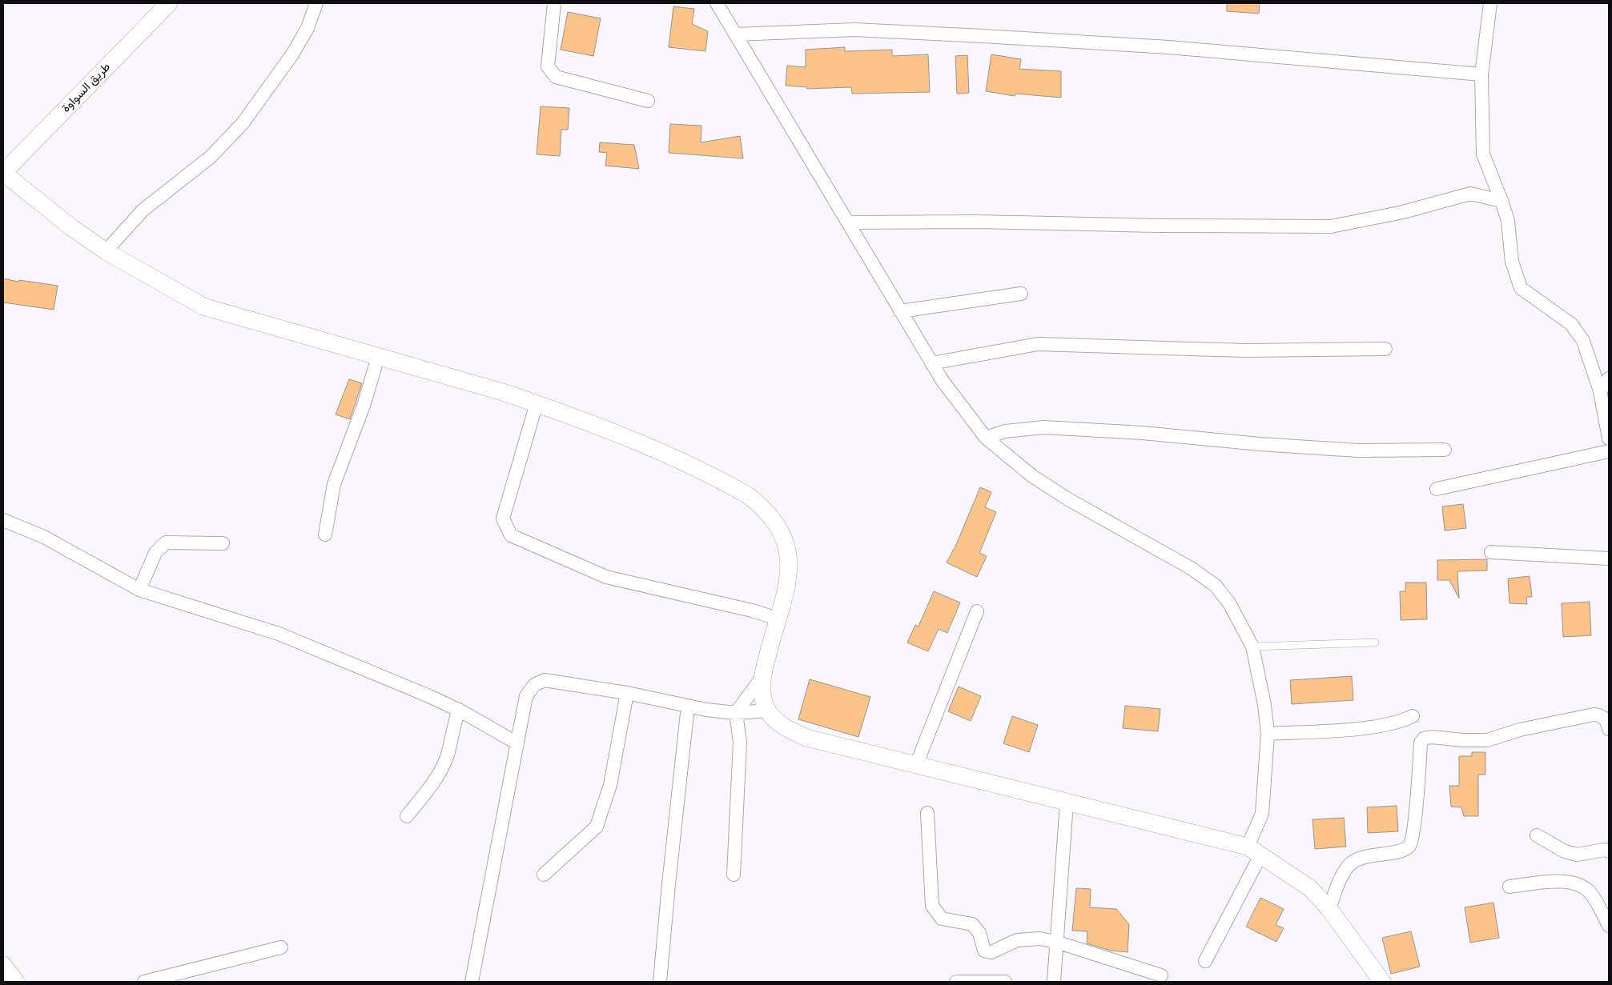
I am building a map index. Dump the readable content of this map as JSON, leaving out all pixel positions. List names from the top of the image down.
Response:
{
  "streets": {
    "street": ["طريق السواوة"]
  }
}
